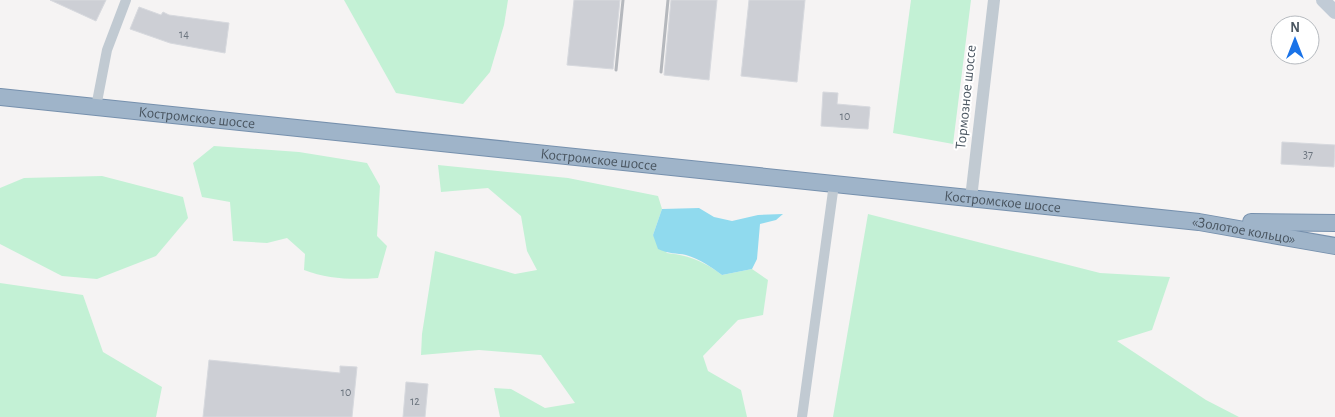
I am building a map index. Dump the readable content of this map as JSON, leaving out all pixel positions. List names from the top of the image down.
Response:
{
  "streets": {
    "highway": ["Костромское шоссе", "«Золотое кольцо»"],
    "street": ["Тормозное шоссе"]
  },
  "crossings": [
    ["Тормозное шоссе", "Костромское шоссе"],
    ["Костромское шоссе", "«Золотое кольцо»"]
  ],
  "house_numbers": [
    "14",
    "10",
    "37",
    "10",
    "12"
  ],
  "north": "top"
}
